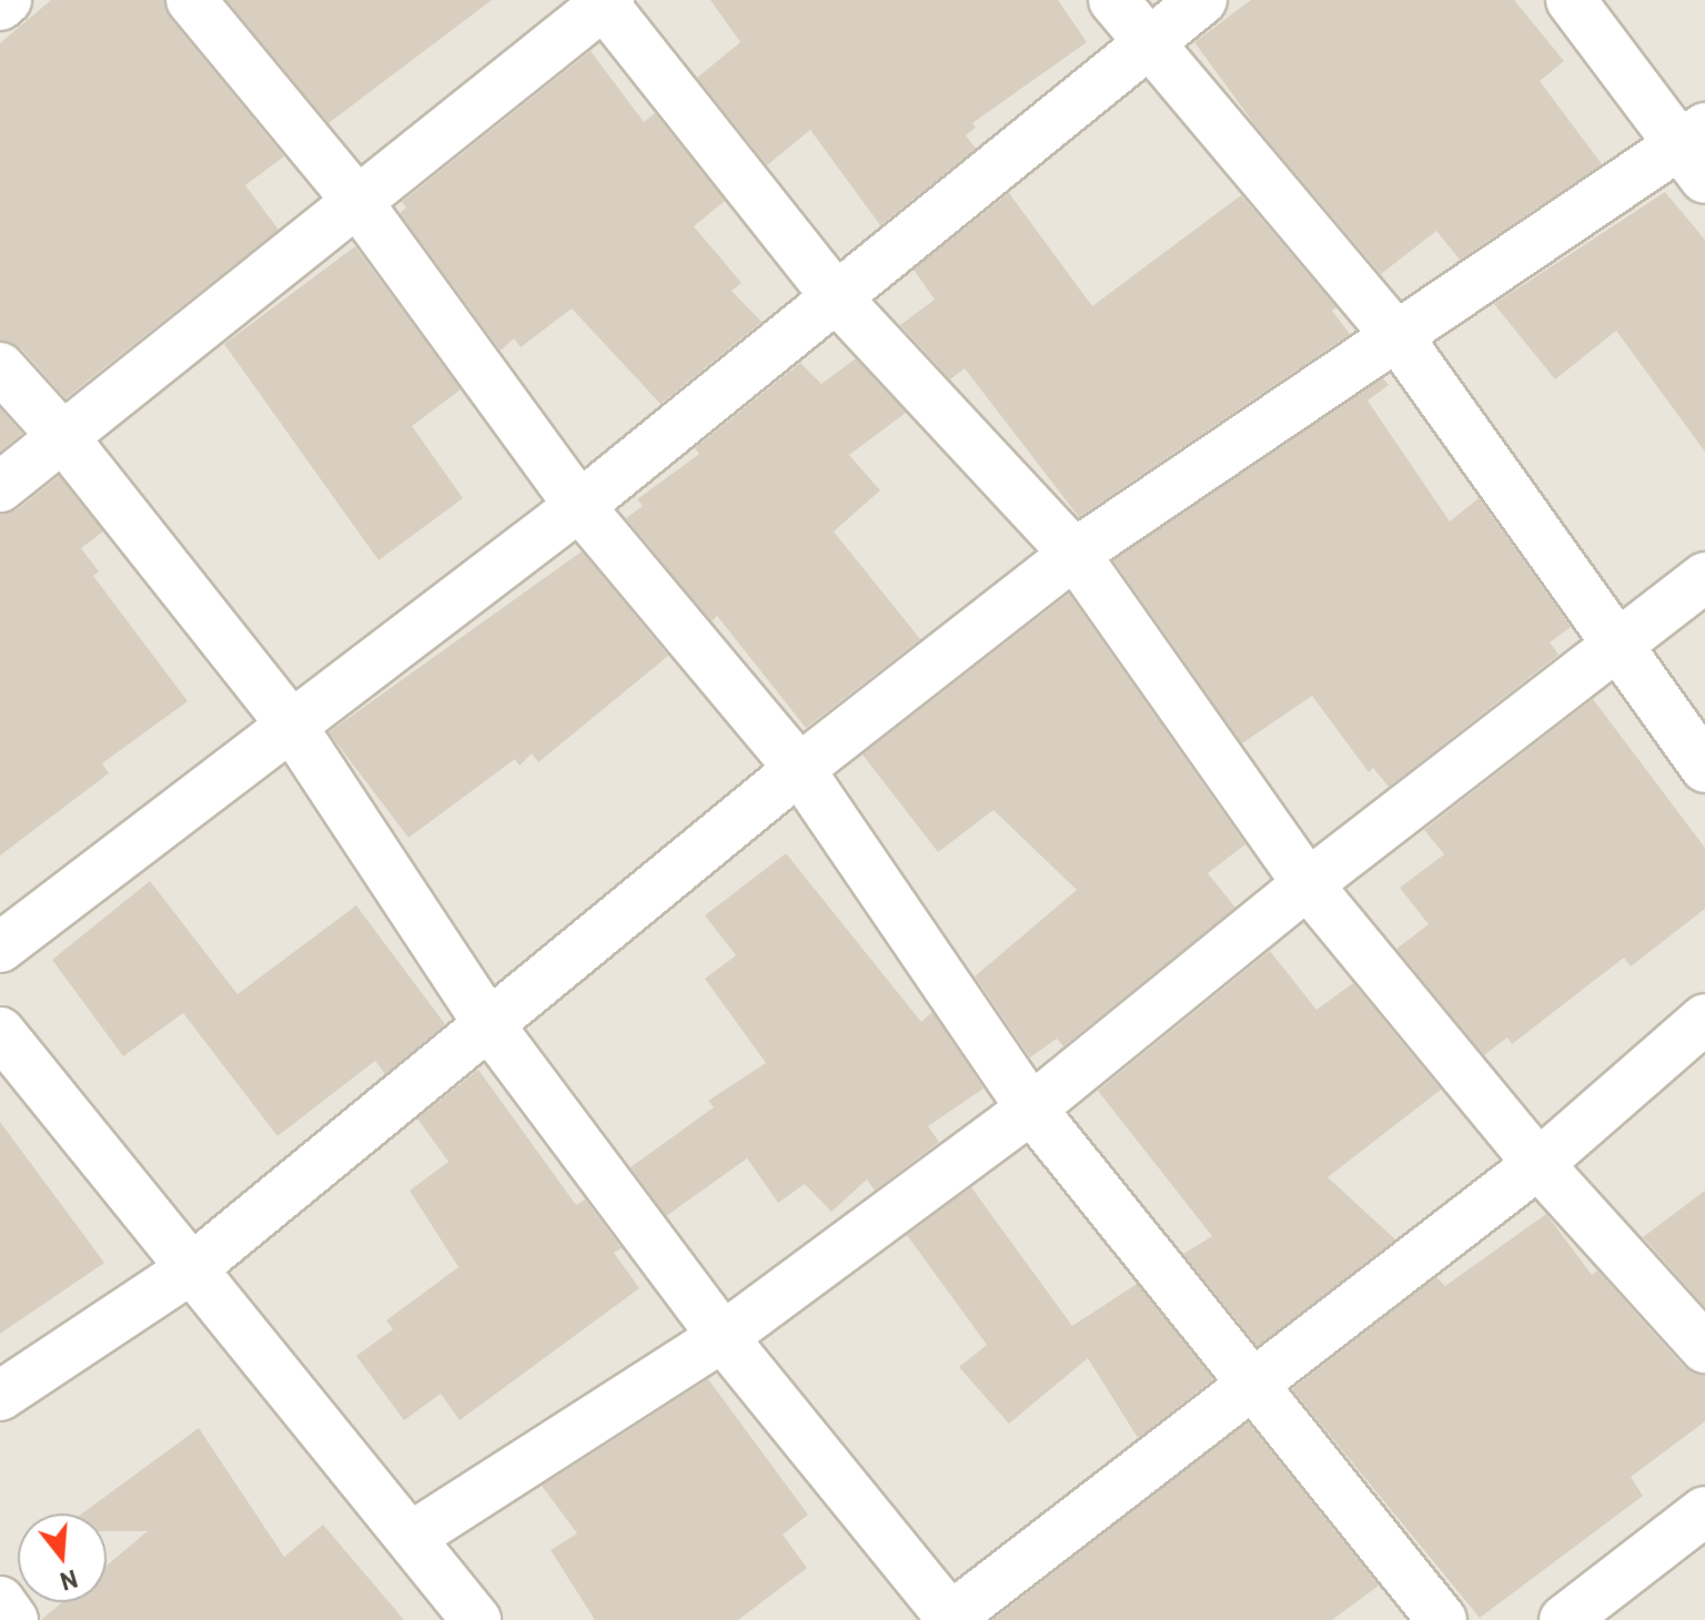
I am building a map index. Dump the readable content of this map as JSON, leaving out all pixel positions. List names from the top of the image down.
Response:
{
  "north": "bottom"
}
